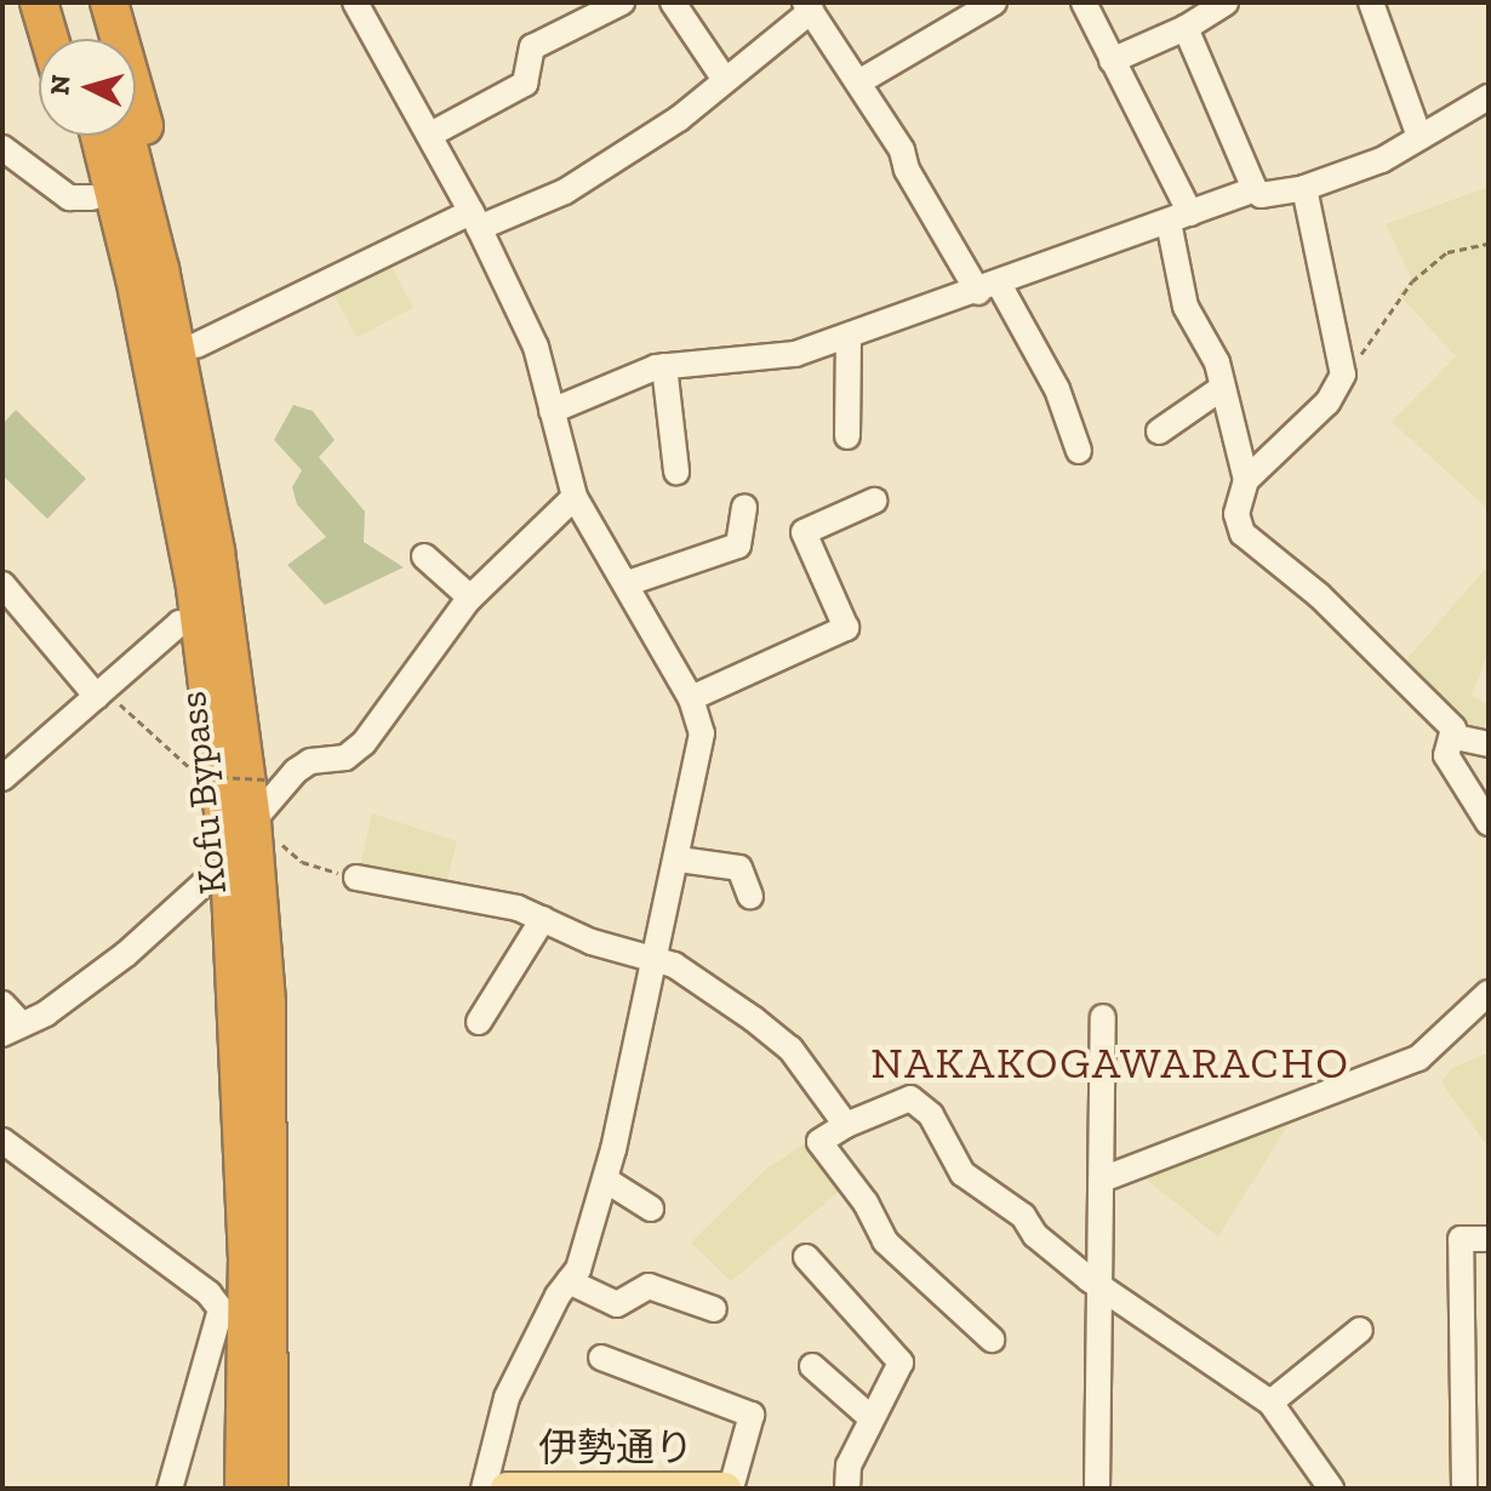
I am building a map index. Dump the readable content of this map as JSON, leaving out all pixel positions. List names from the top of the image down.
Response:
{
  "streets": {
    "highway": ["Kofu Bypass"],
    "main road": ["伊勢通り"]
  },
  "districts": ["NAKAKOGAWARACHO"],
  "north": "left"
}
